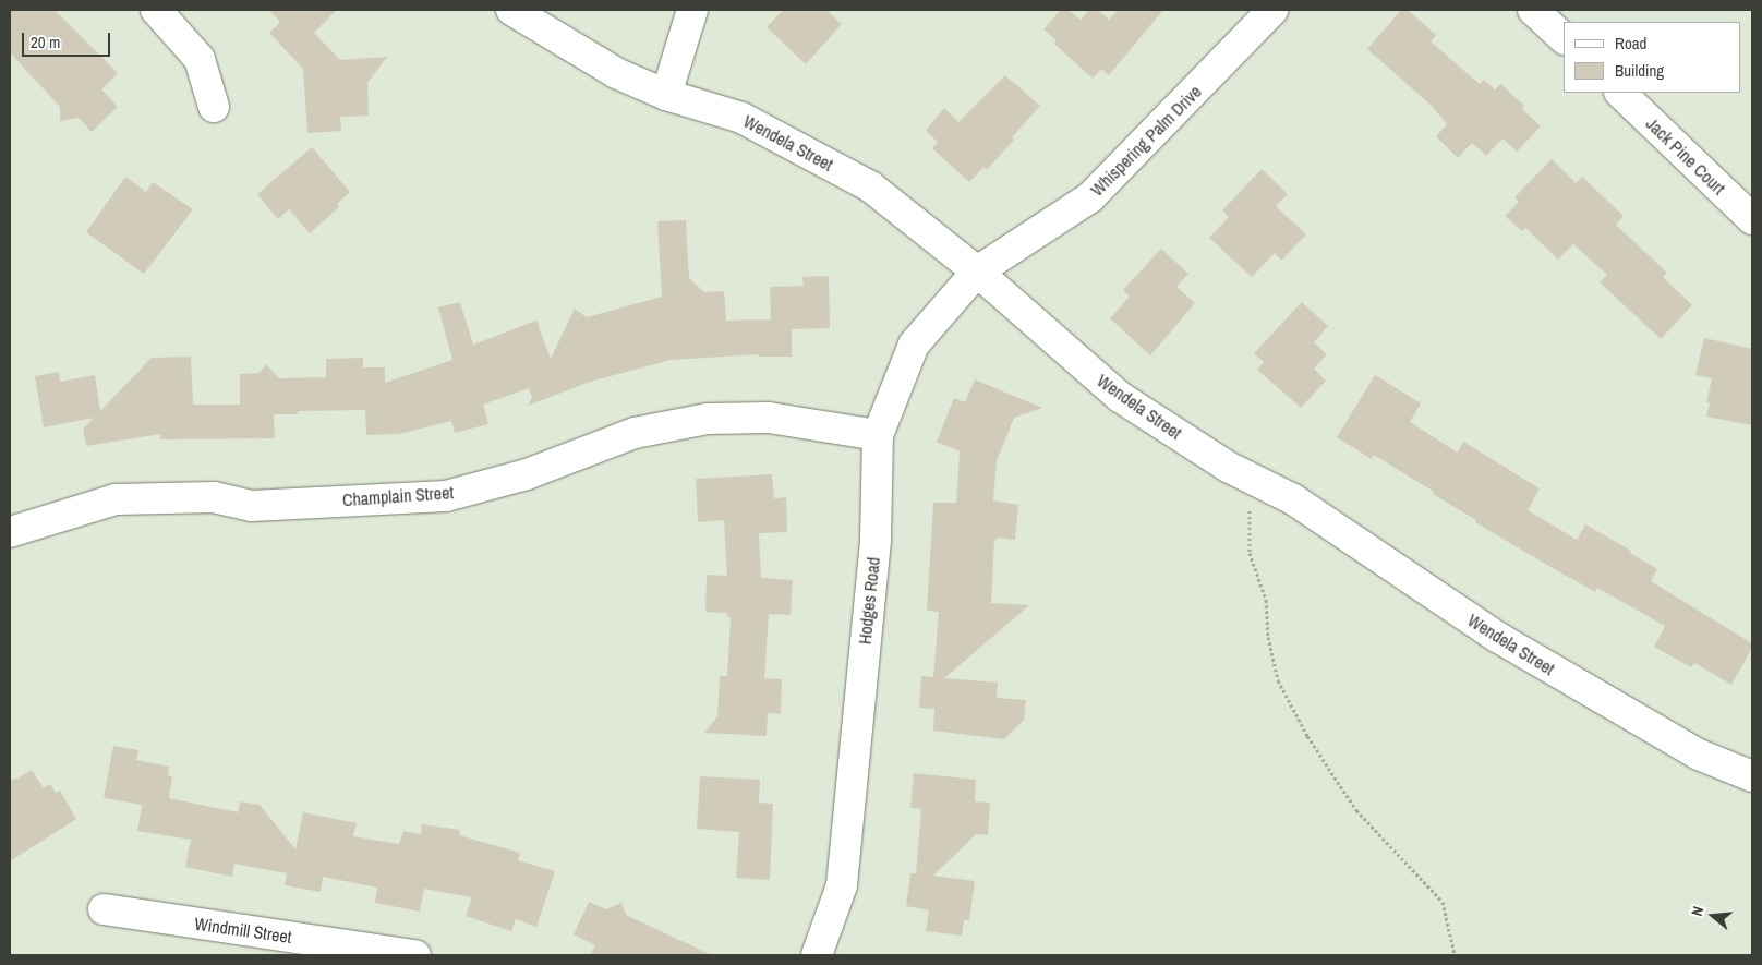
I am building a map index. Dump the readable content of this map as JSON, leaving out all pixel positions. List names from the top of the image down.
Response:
{
  "streets": {
    "street": [
      "Whispering Palm Drive",
      "Wendela Street",
      "Jack Pine Court",
      "Champlain Street",
      "Hodges Road",
      "Windmill Street"
    ]
  },
  "crossings": [
    ["Whispering Palm Drive", "Wendela Street"],
    ["Whispering Palm Drive", "Hodges Road"],
    ["Wendela Street", "Hodges Road"],
    ["Champlain Street", "Hodges Road"]
  ],
  "legend": ["Road", "Building"],
  "scale_bar": "20 m",
  "north": "left"
}
